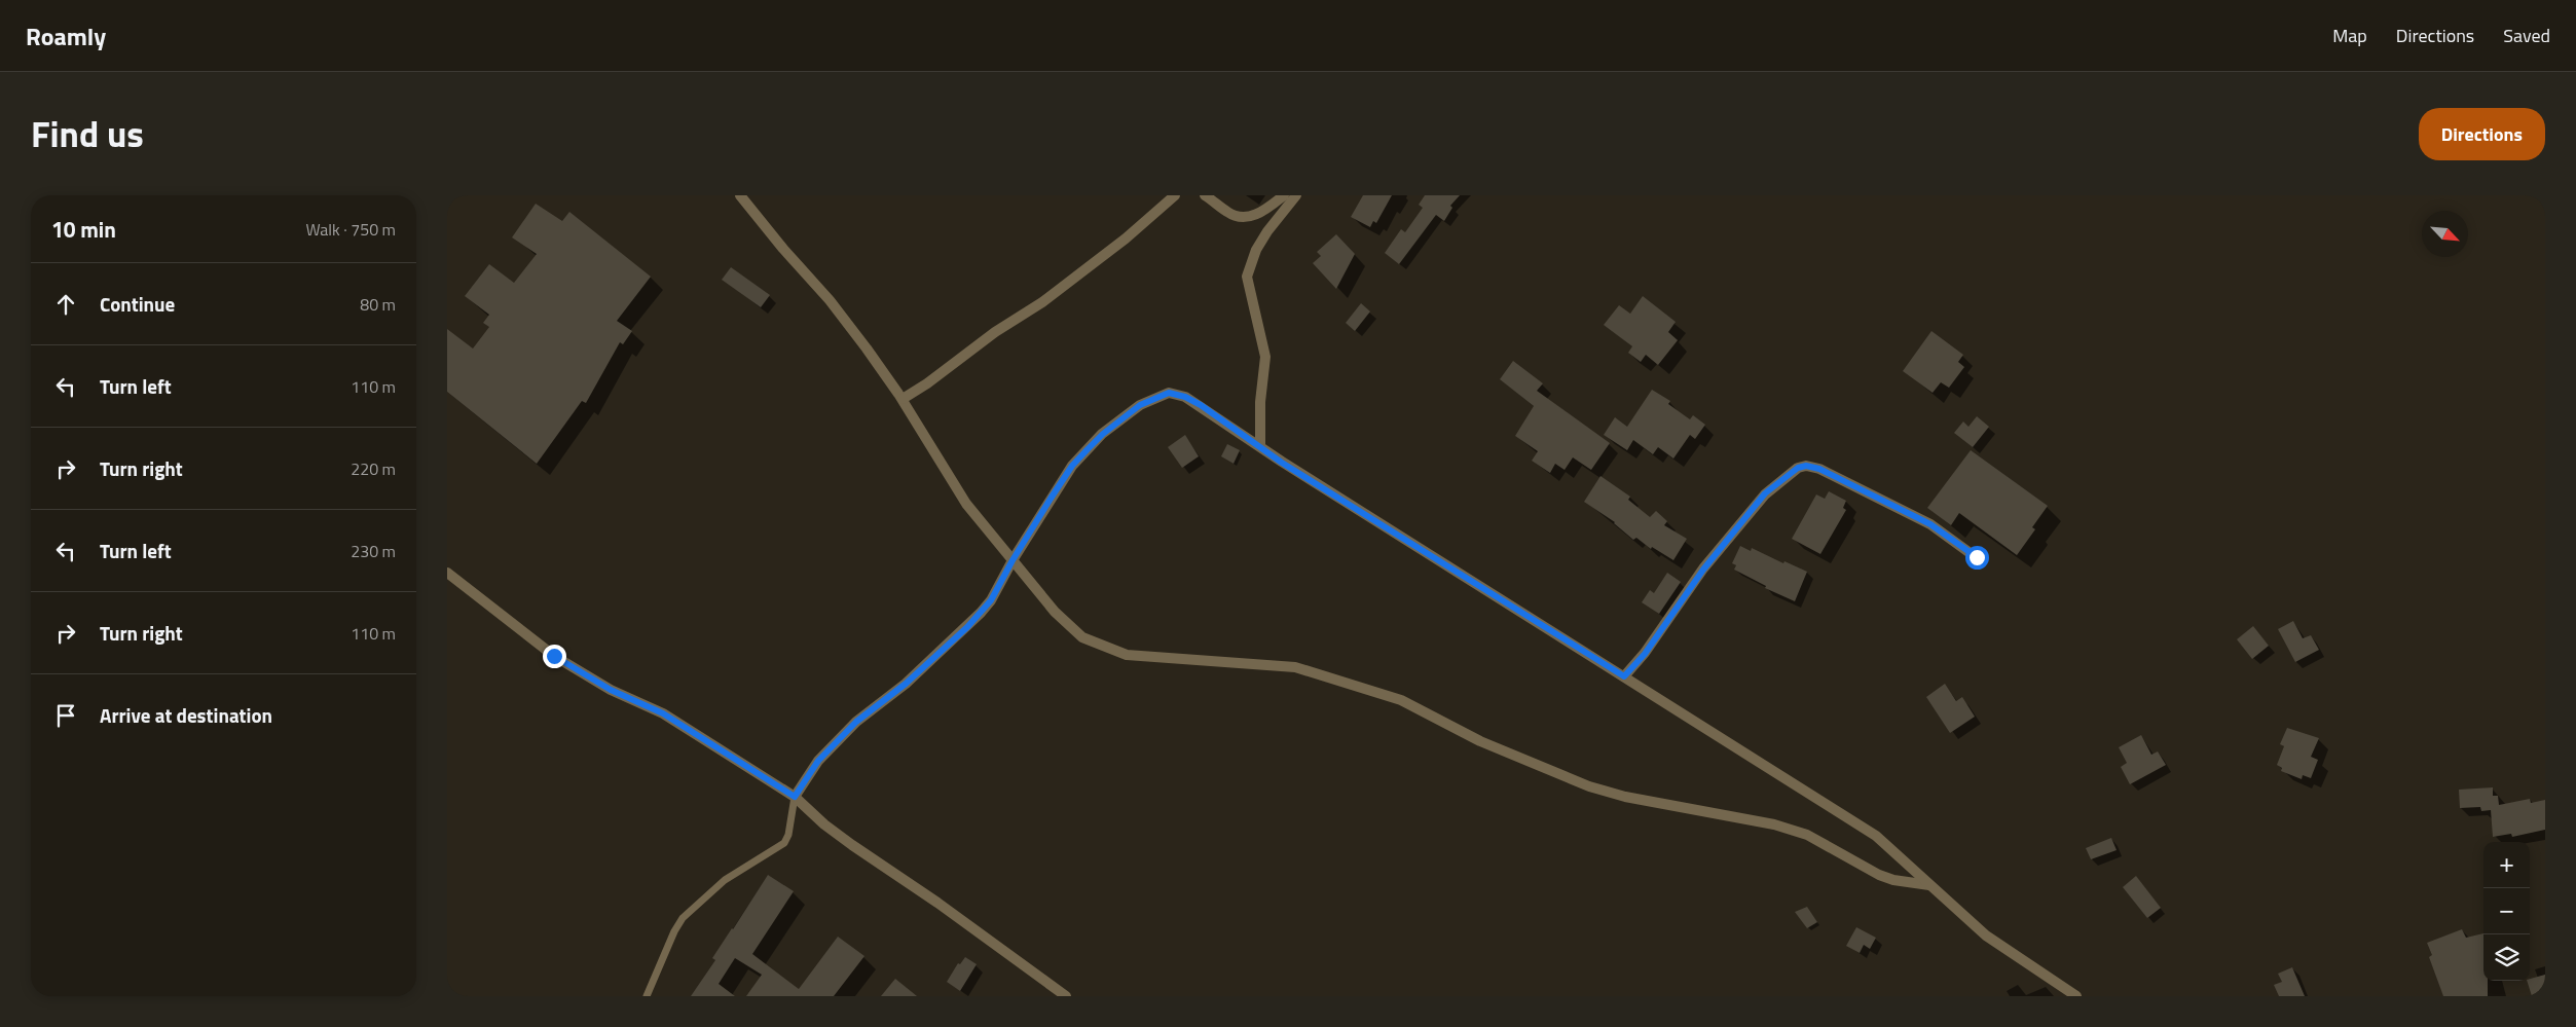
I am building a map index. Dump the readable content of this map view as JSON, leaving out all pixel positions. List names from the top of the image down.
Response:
{
  "north": "bottom right",
  "page": {
    "header": "Roamly",
    "nav": ["Map", "Directions", "Saved"],
    "title": "Find us",
    "buttons": "Directions",
    "heading": ["10 min", "Walk · 750 m"],
    "list": [
      ["Continue", "80 m"],
      ["Turn left", "110 m"],
      ["Turn right", "220 m"],
      ["Turn left", "230 m"],
      ["Turn right", "110 m"],
      "Arrive at destination"
    ],
    "map_buttons": ["+", "−"]
  }
}
